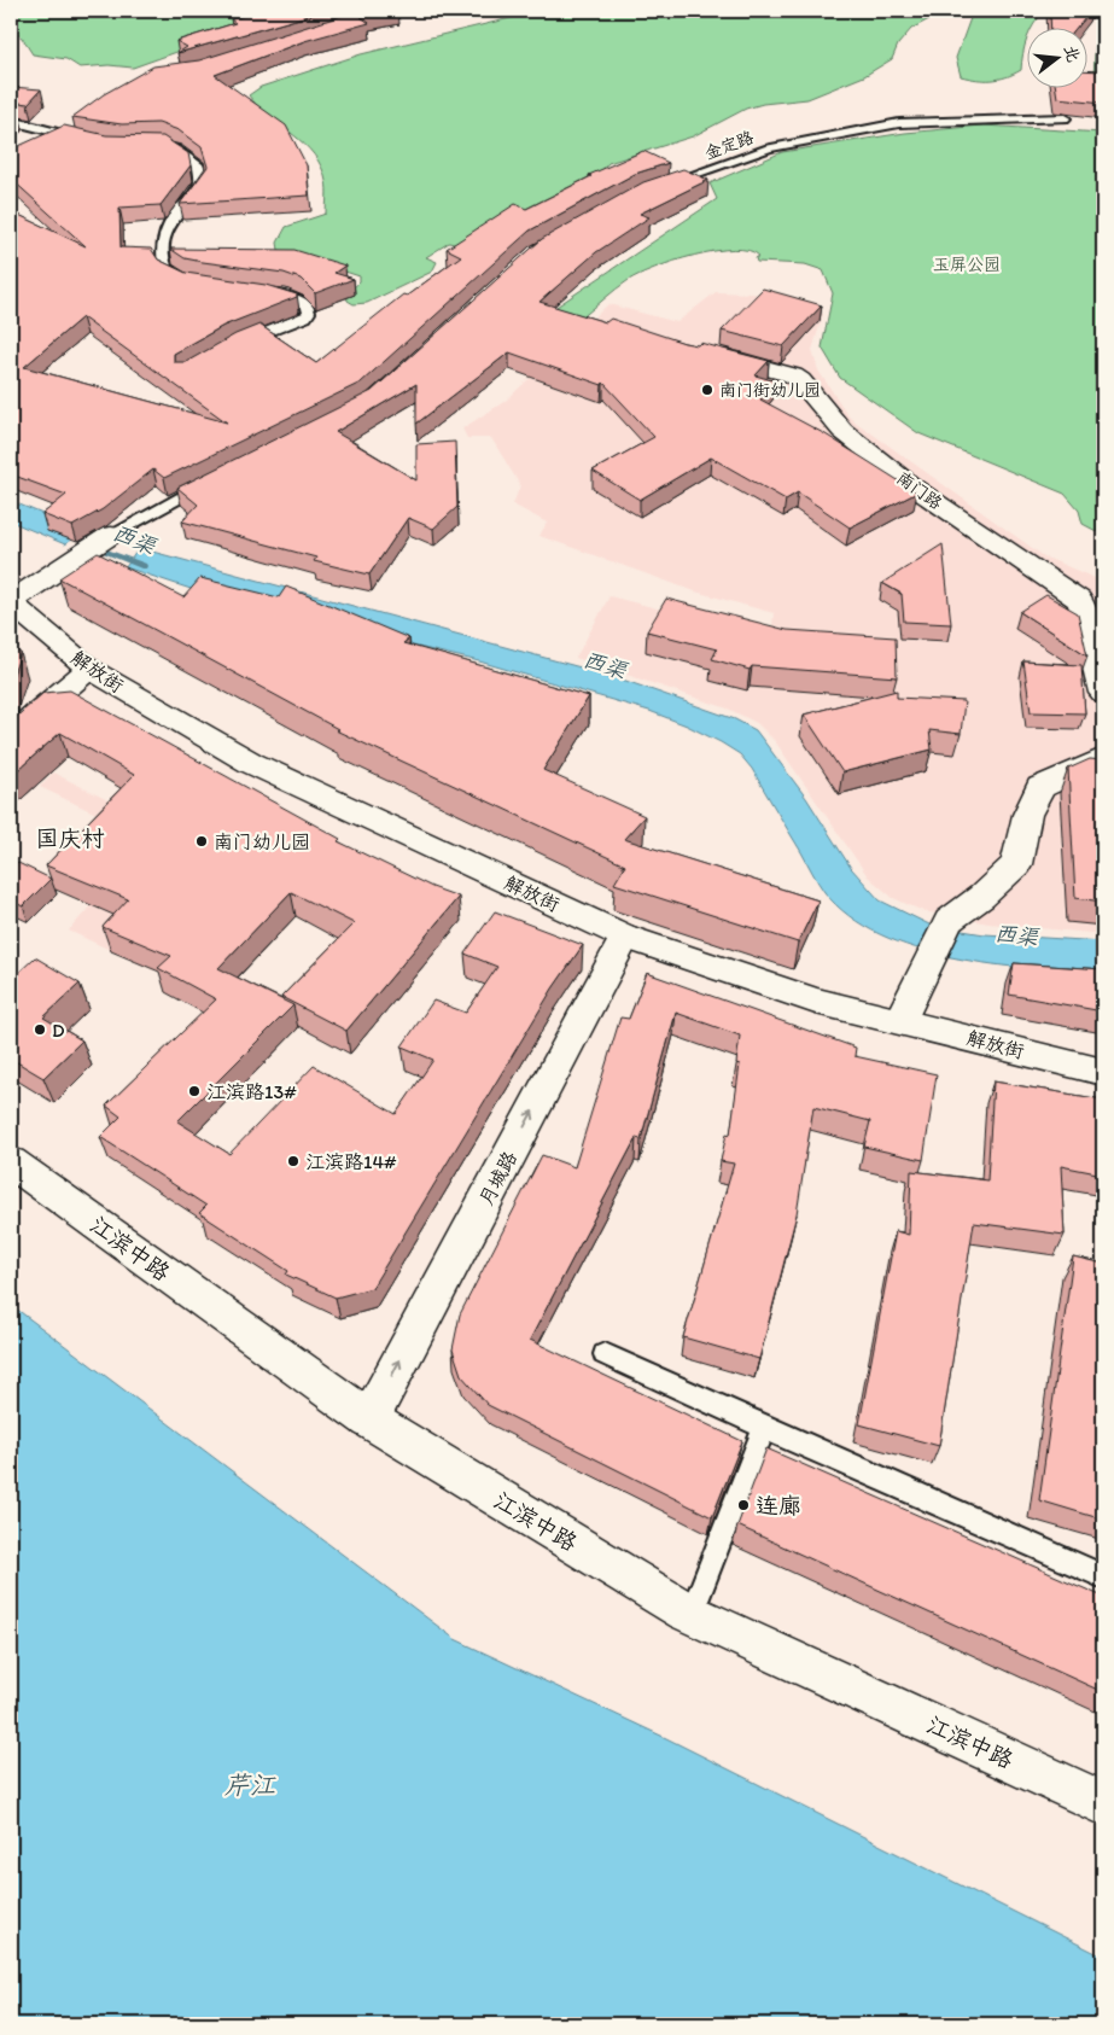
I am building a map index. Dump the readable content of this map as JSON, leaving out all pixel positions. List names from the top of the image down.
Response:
{
  "streets": {
    "street": [
      "南门路",
      "解放街",
      "月城路",
      "江滨中路"
    ],
    "lane": ["金定路"]
  },
  "crossings": [
    ["解放街", "月城路"],
    ["月城路", "江滨中路"]
  ],
  "one_way": ["月城路"],
  "districts": ["国庆村"],
  "water": ["西渠", "芹江"],
  "parks": ["玉屏公园"],
  "places": [
    "南门街幼儿园",
    "南门幼儿园",
    "D",
    "江滨路13#",
    "江滨路14#",
    "连廊"
  ],
  "north": "right"
}
